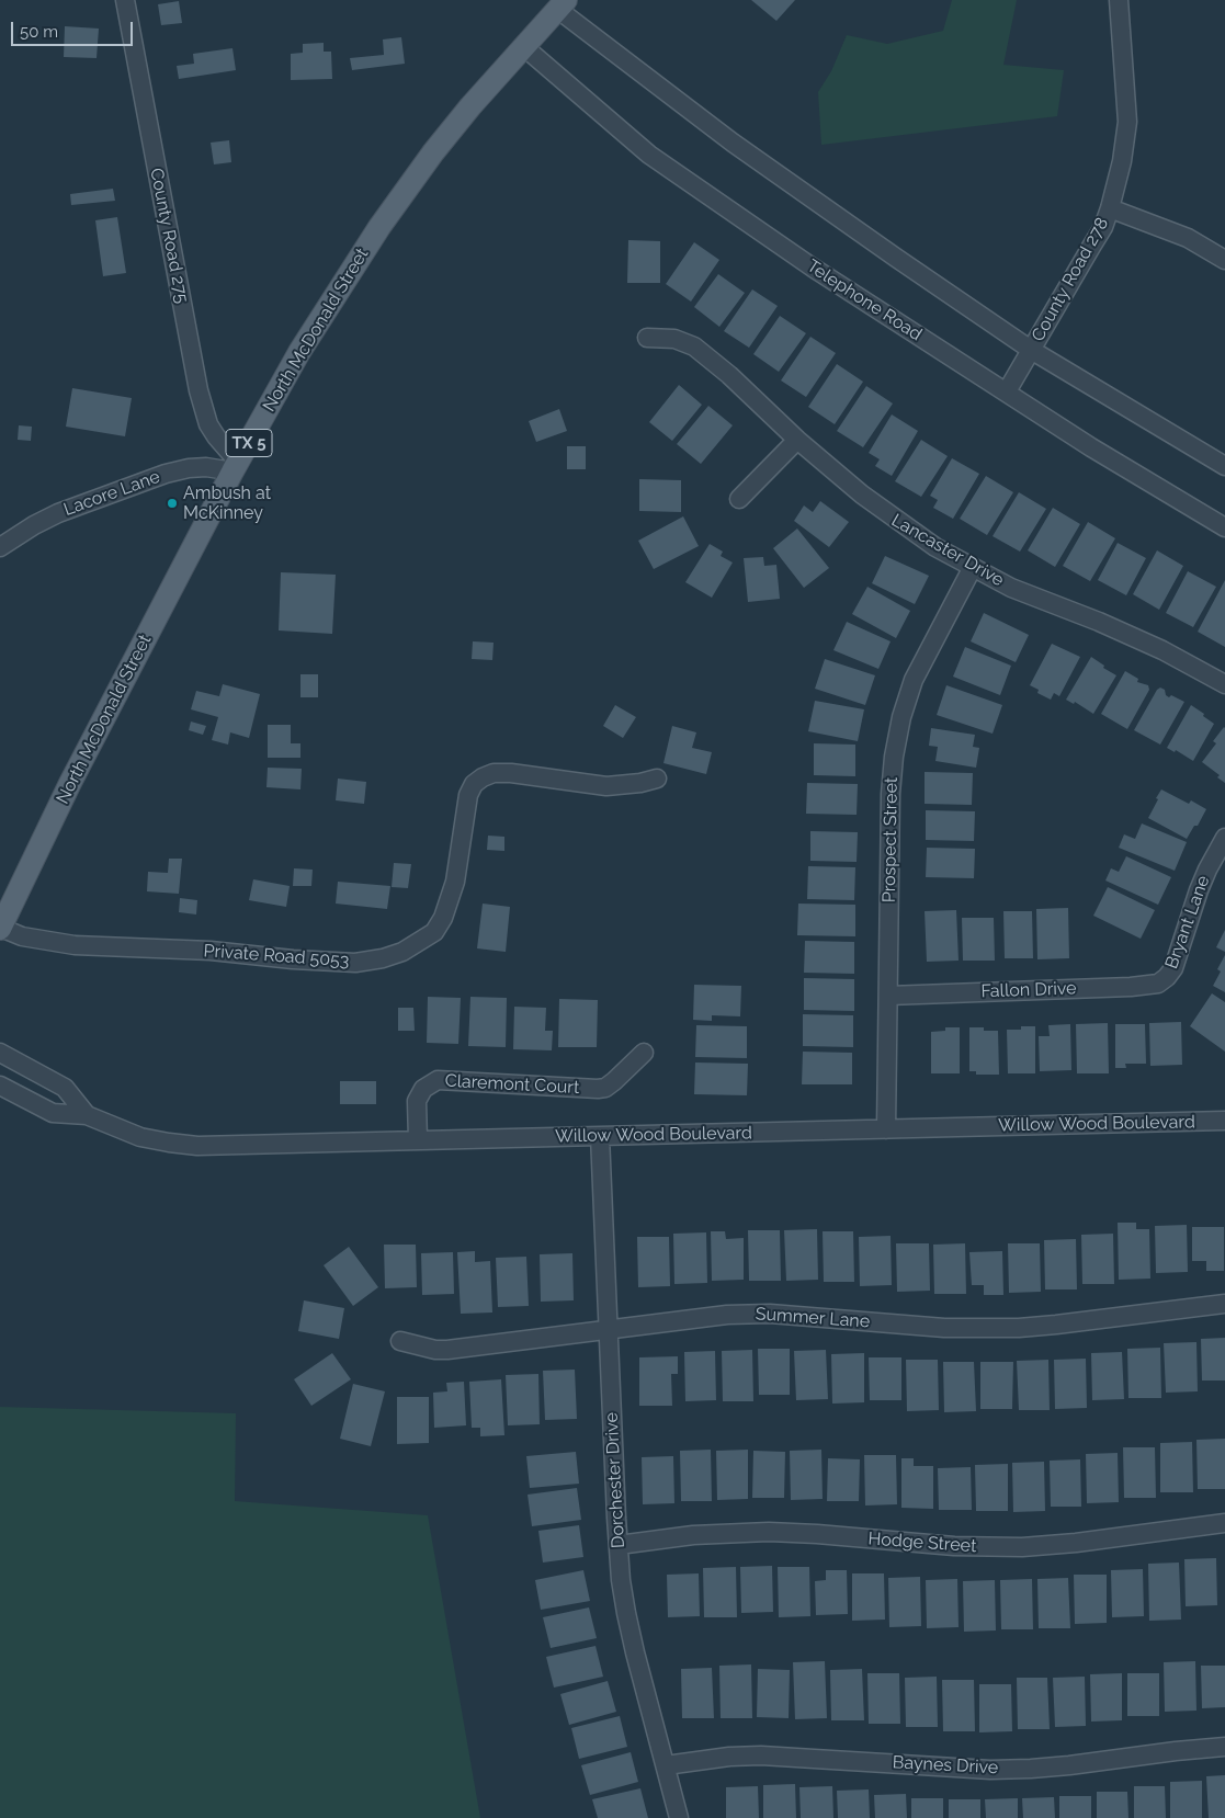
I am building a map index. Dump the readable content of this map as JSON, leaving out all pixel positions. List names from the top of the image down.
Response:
{
  "streets": {
    "main road": ["North McDonald Street", "TX 5"],
    "street": [
      "County Road 275",
      "County Road 278",
      "Telephone Road",
      "Lacore Lane",
      "Lancaster Drive",
      "Prospect Street",
      "Bryant Lane",
      "Private Road 5053",
      "Fallon Drive",
      "Claremont Court",
      "Willow Wood Boulevard",
      "Summer Lane",
      "Dorchester Drive",
      "Hodge Street",
      "Baynes Drive"
    ]
  },
  "crossings": [
    ["County Road 275", "North McDonald Street"],
    ["County Road 275", "Lacore Lane"],
    ["County Road 278", "Telephone Road"],
    ["Telephone Road", "North McDonald Street"],
    ["North McDonald Street", "Lacore Lane"],
    ["North McDonald Street", "Private Road 5053"],
    ["Lancaster Drive", "Prospect Street"],
    ["Prospect Street", "Fallon Drive"],
    ["Prospect Street", "Willow Wood Boulevard"],
    ["Bryant Lane", "Fallon Drive"],
    ["Claremont Court", "Willow Wood Boulevard"],
    ["Willow Wood Boulevard", "Dorchester Drive"],
    ["Summer Lane", "Dorchester Drive"],
    ["Dorchester Drive", "Hodge Street"],
    ["Dorchester Drive", "Baynes Drive"]
  ],
  "places": ["Ambush at McKinney"],
  "scale_bar": "50 m"
}
